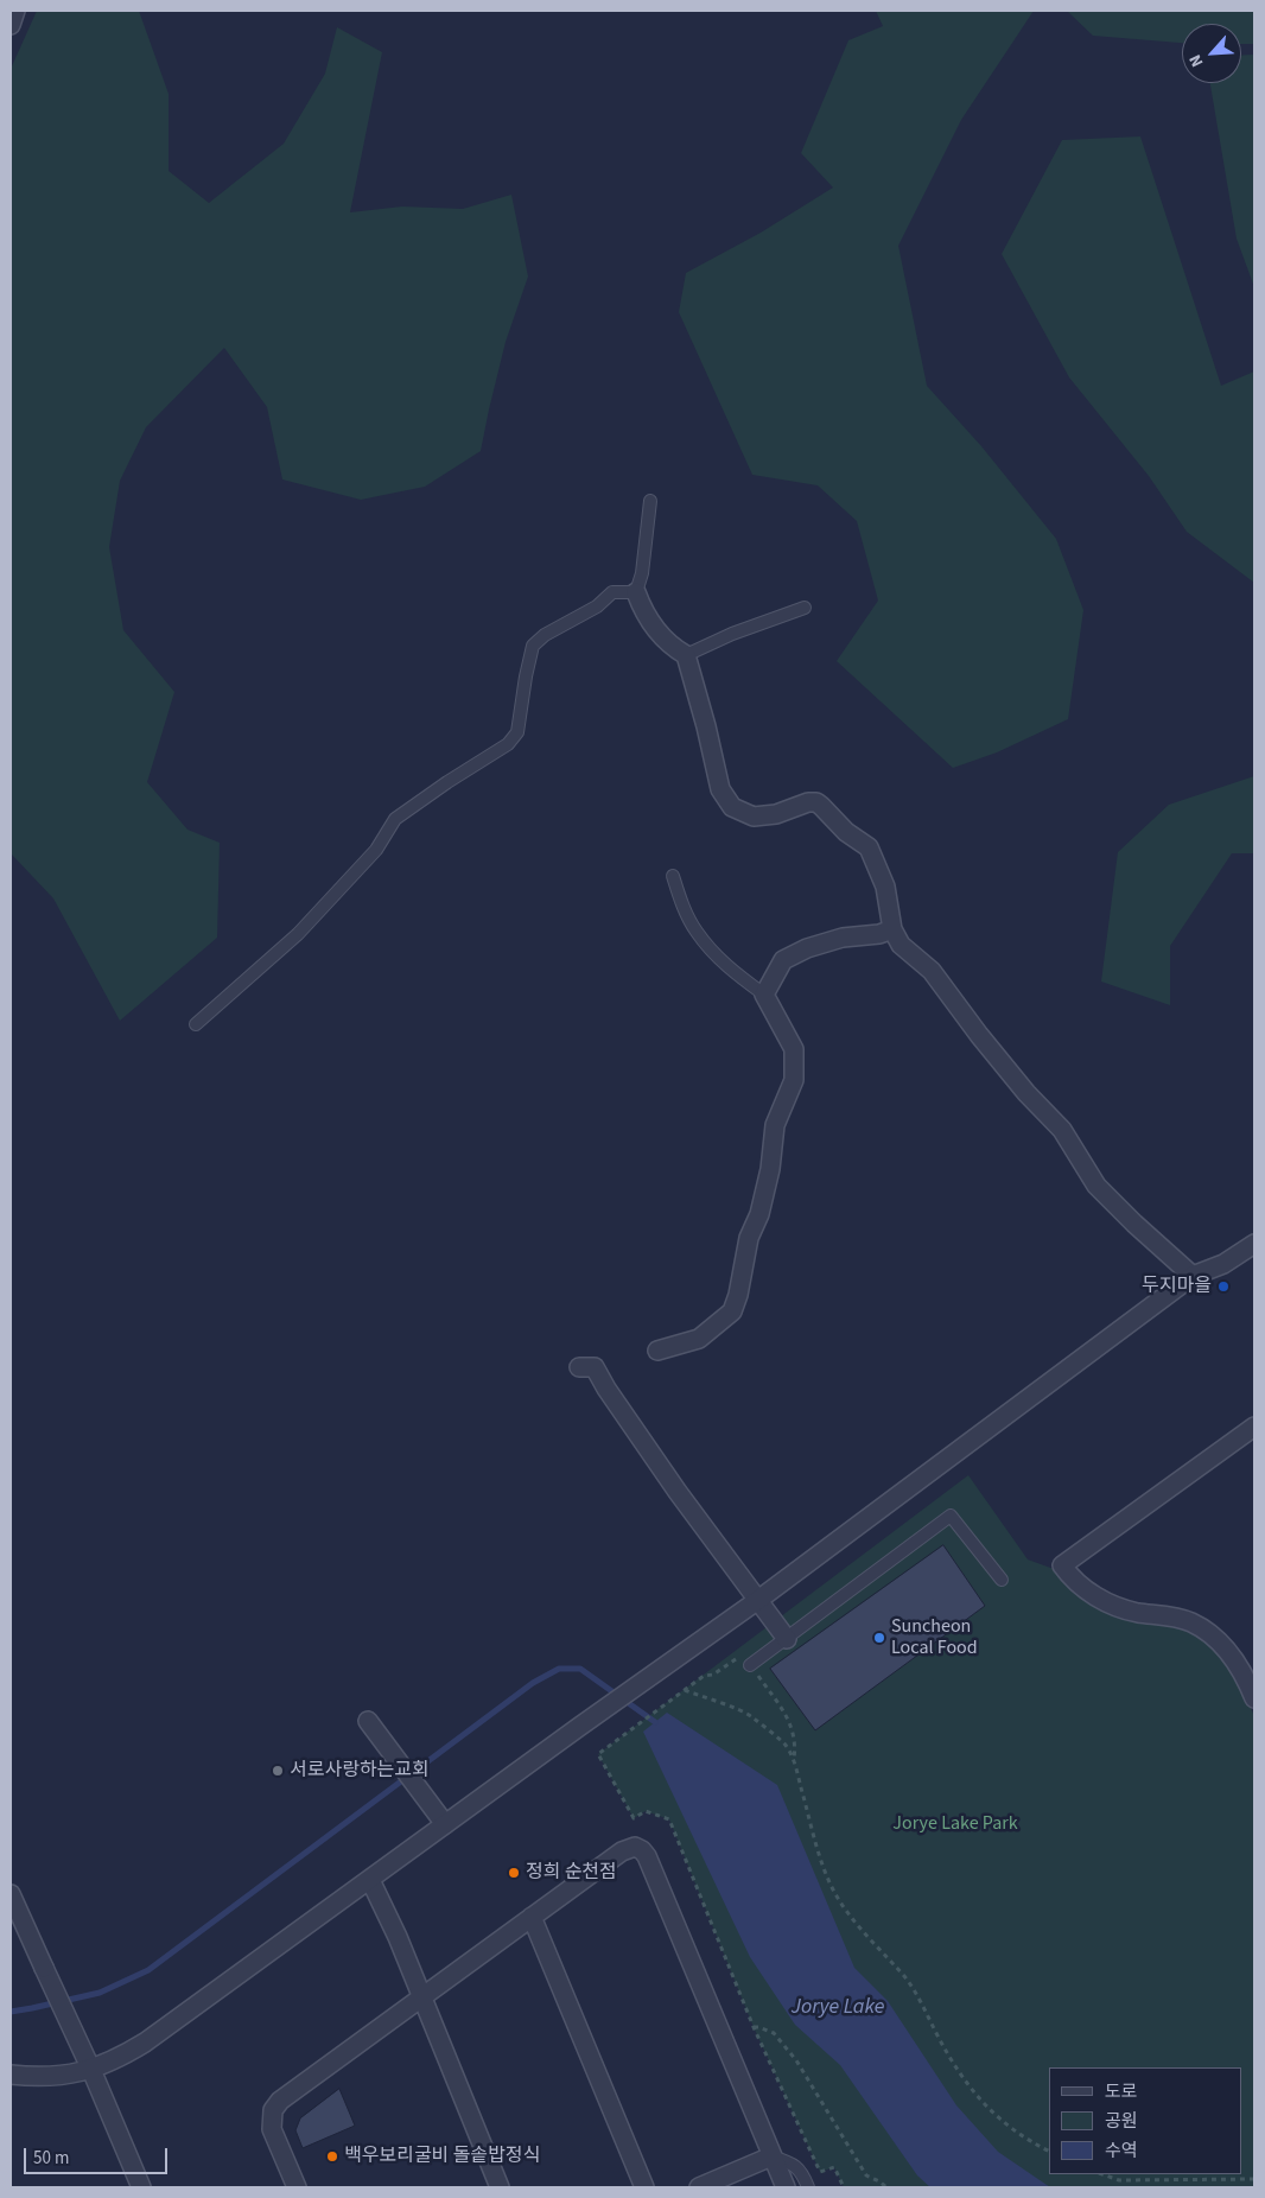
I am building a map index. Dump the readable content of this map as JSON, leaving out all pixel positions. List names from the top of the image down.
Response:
{
  "water": ["Jorye Lake"],
  "parks": ["Jorye Lake Park"],
  "places": [
    "두지마을",
    "Suncheon Local Food",
    "서로사랑하는교회",
    "정희 순천점",
    "백우보리굴비 돌솥밥정식"
  ],
  "legend": ["도로", "공원", "수역"],
  "scale_bar": "50 m",
  "north": "bottom left"
}
